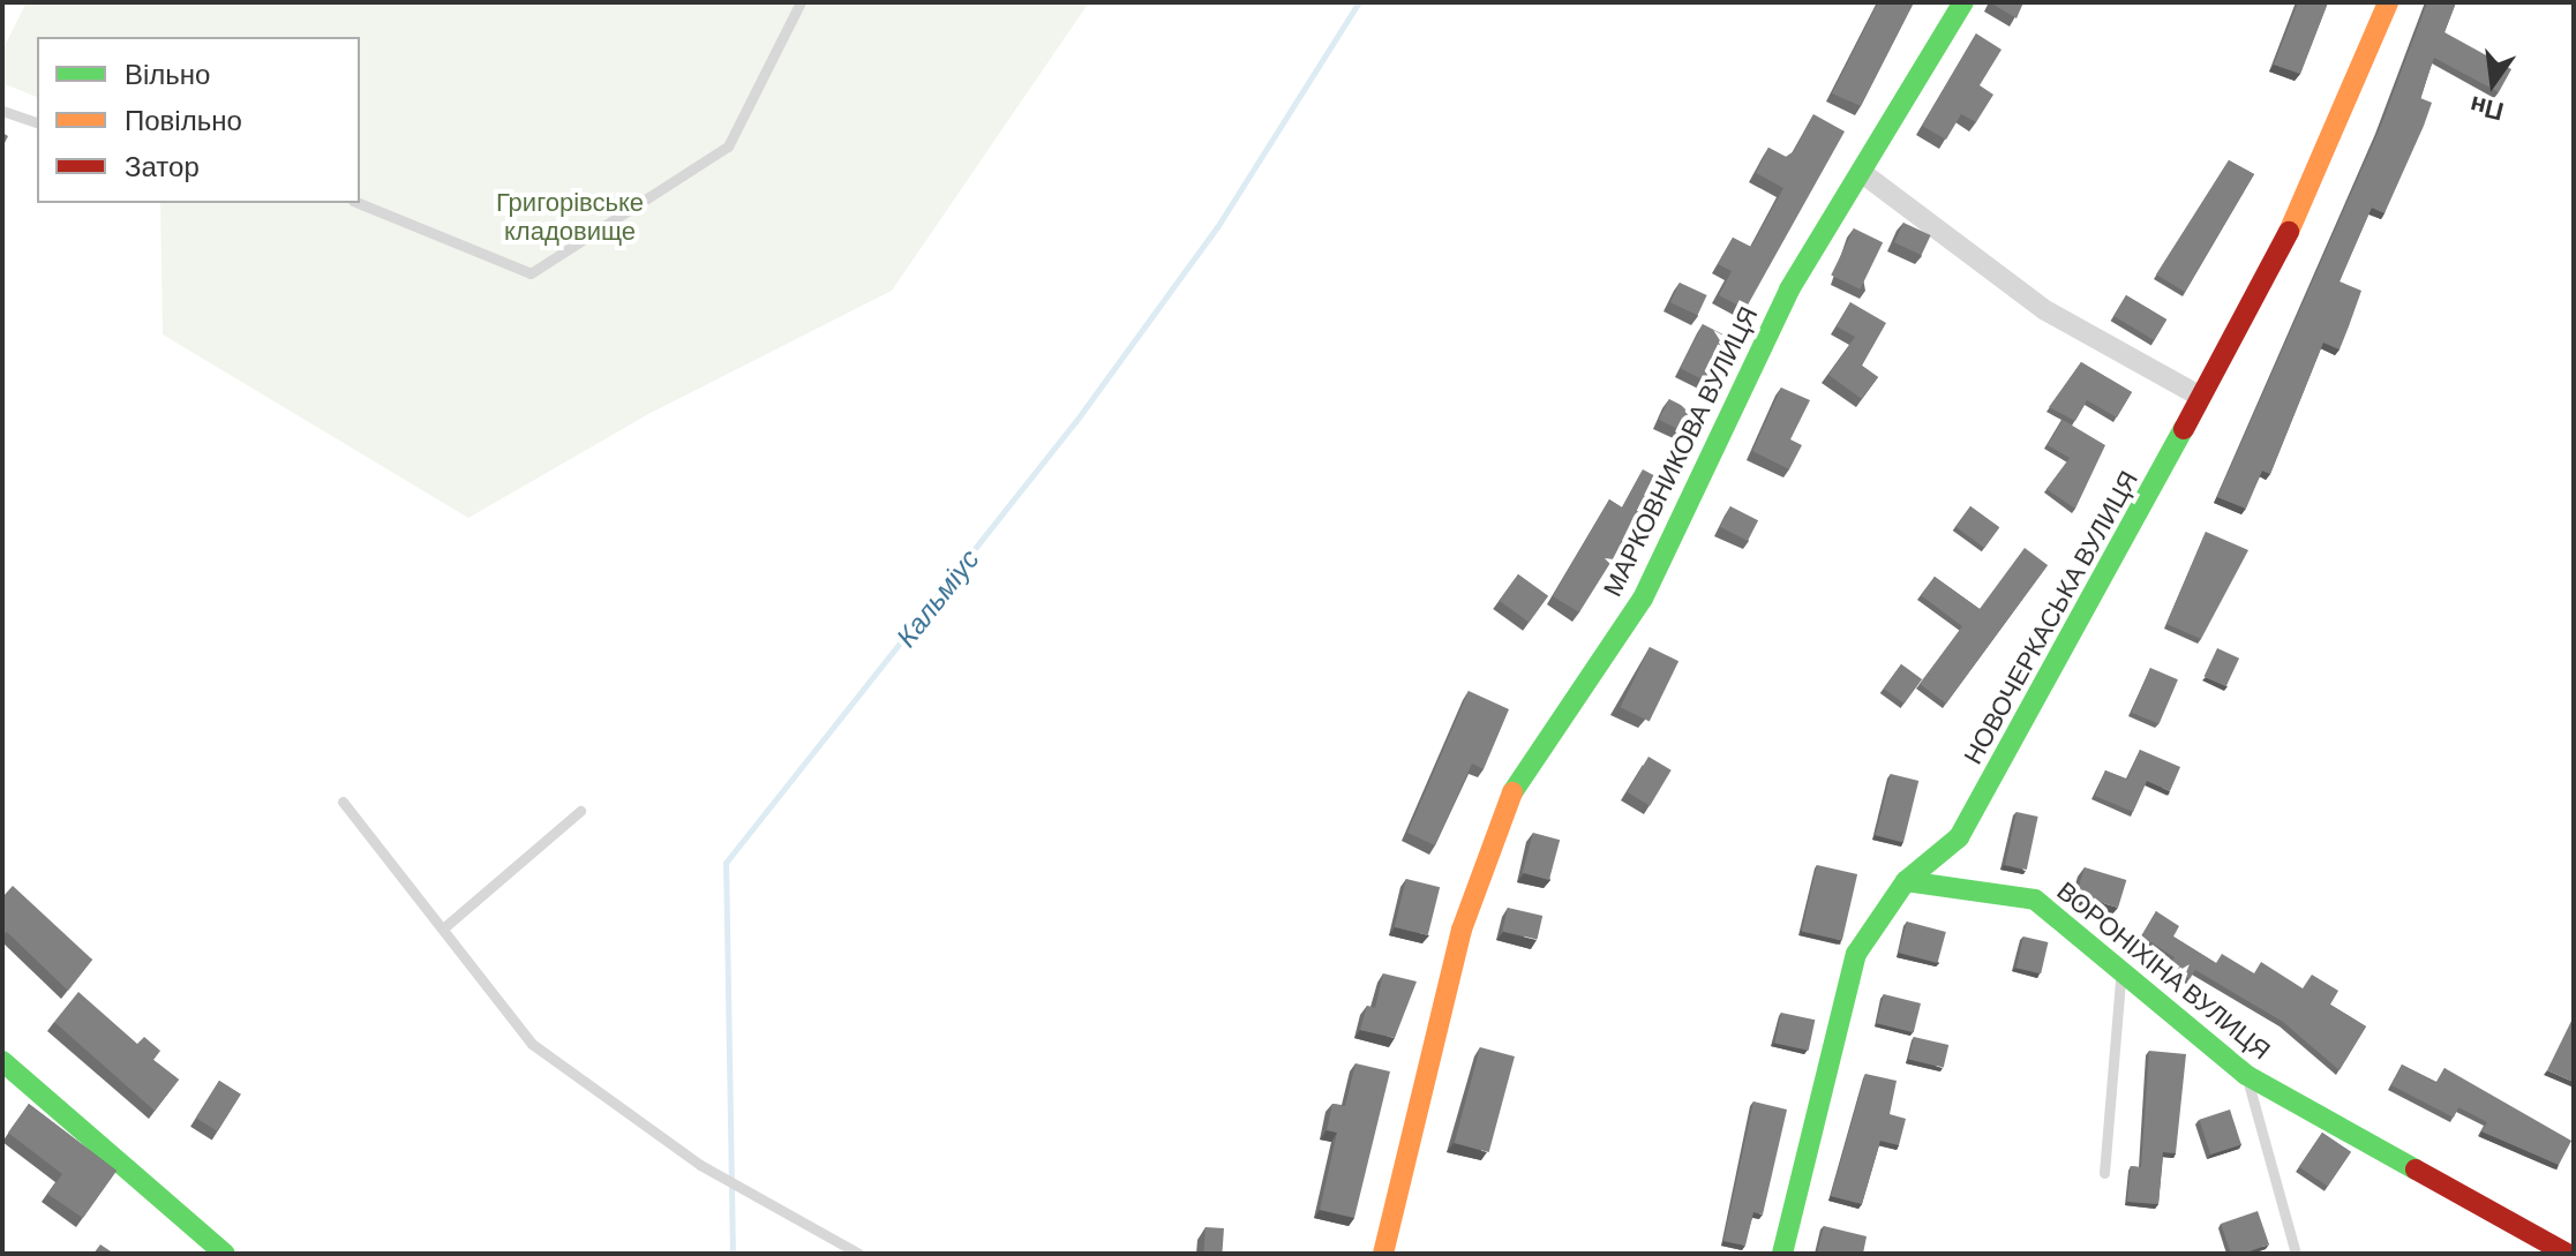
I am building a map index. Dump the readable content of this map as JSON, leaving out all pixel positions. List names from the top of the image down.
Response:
{
  "streets": {
    "street": ["МАРКОВНИКОВА ВУЛИЦЯ", "НОВОЧЕРКАСЬКА ВУЛИЦЯ", "ВОРОНІХІНА ВУЛИЦЯ"]
  },
  "crossings": [
    ["НОВОЧЕРКАСЬКА ВУЛИЦЯ", "ВОРОНІХІНА ВУЛИЦЯ"]
  ],
  "water": ["Кальміус"],
  "parks": ["Григорівське кладовище"],
  "legend": ["Вільно", "Повільно", "Затор"],
  "north": "bottom"
}
